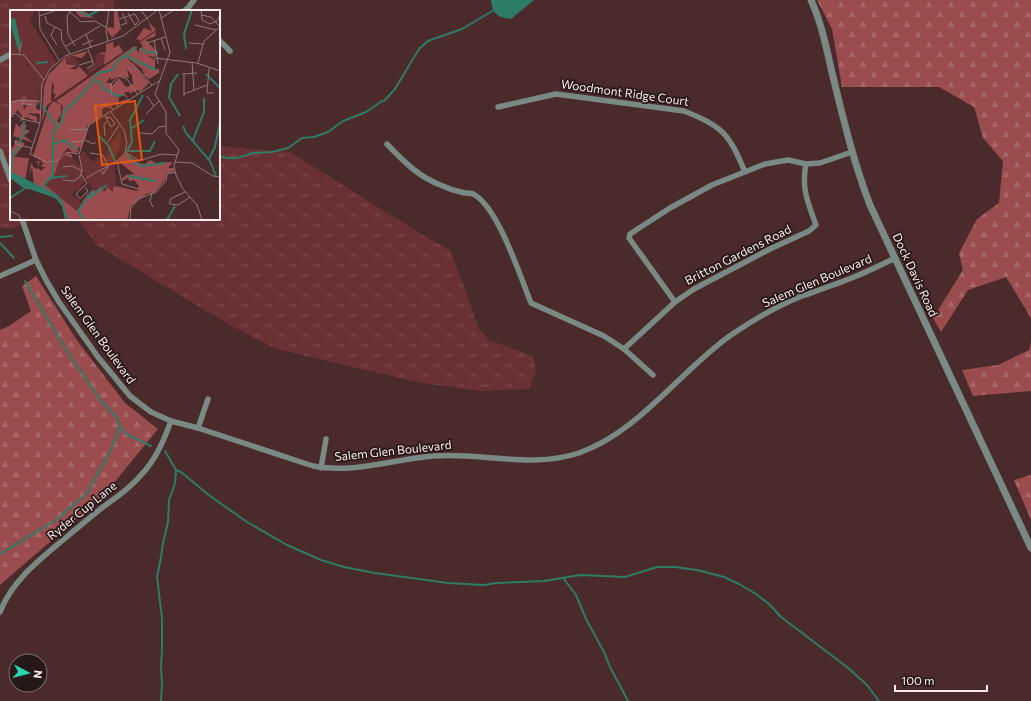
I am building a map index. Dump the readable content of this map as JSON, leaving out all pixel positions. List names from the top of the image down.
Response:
{
  "streets": {
    "street": [
      "Woodmont Ridge Court",
      "Britton Gardens Road",
      "Dock Davis Road",
      "Salem Glen Boulevard",
      "Ryder Cup Lane"
    ]
  },
  "crossings": [
    ["Dock Davis Road", "Salem Glen Boulevard"],
    ["Salem Glen Boulevard", "Ryder Cup Lane"]
  ],
  "scale_bar": "100 m",
  "north": "right"
}
